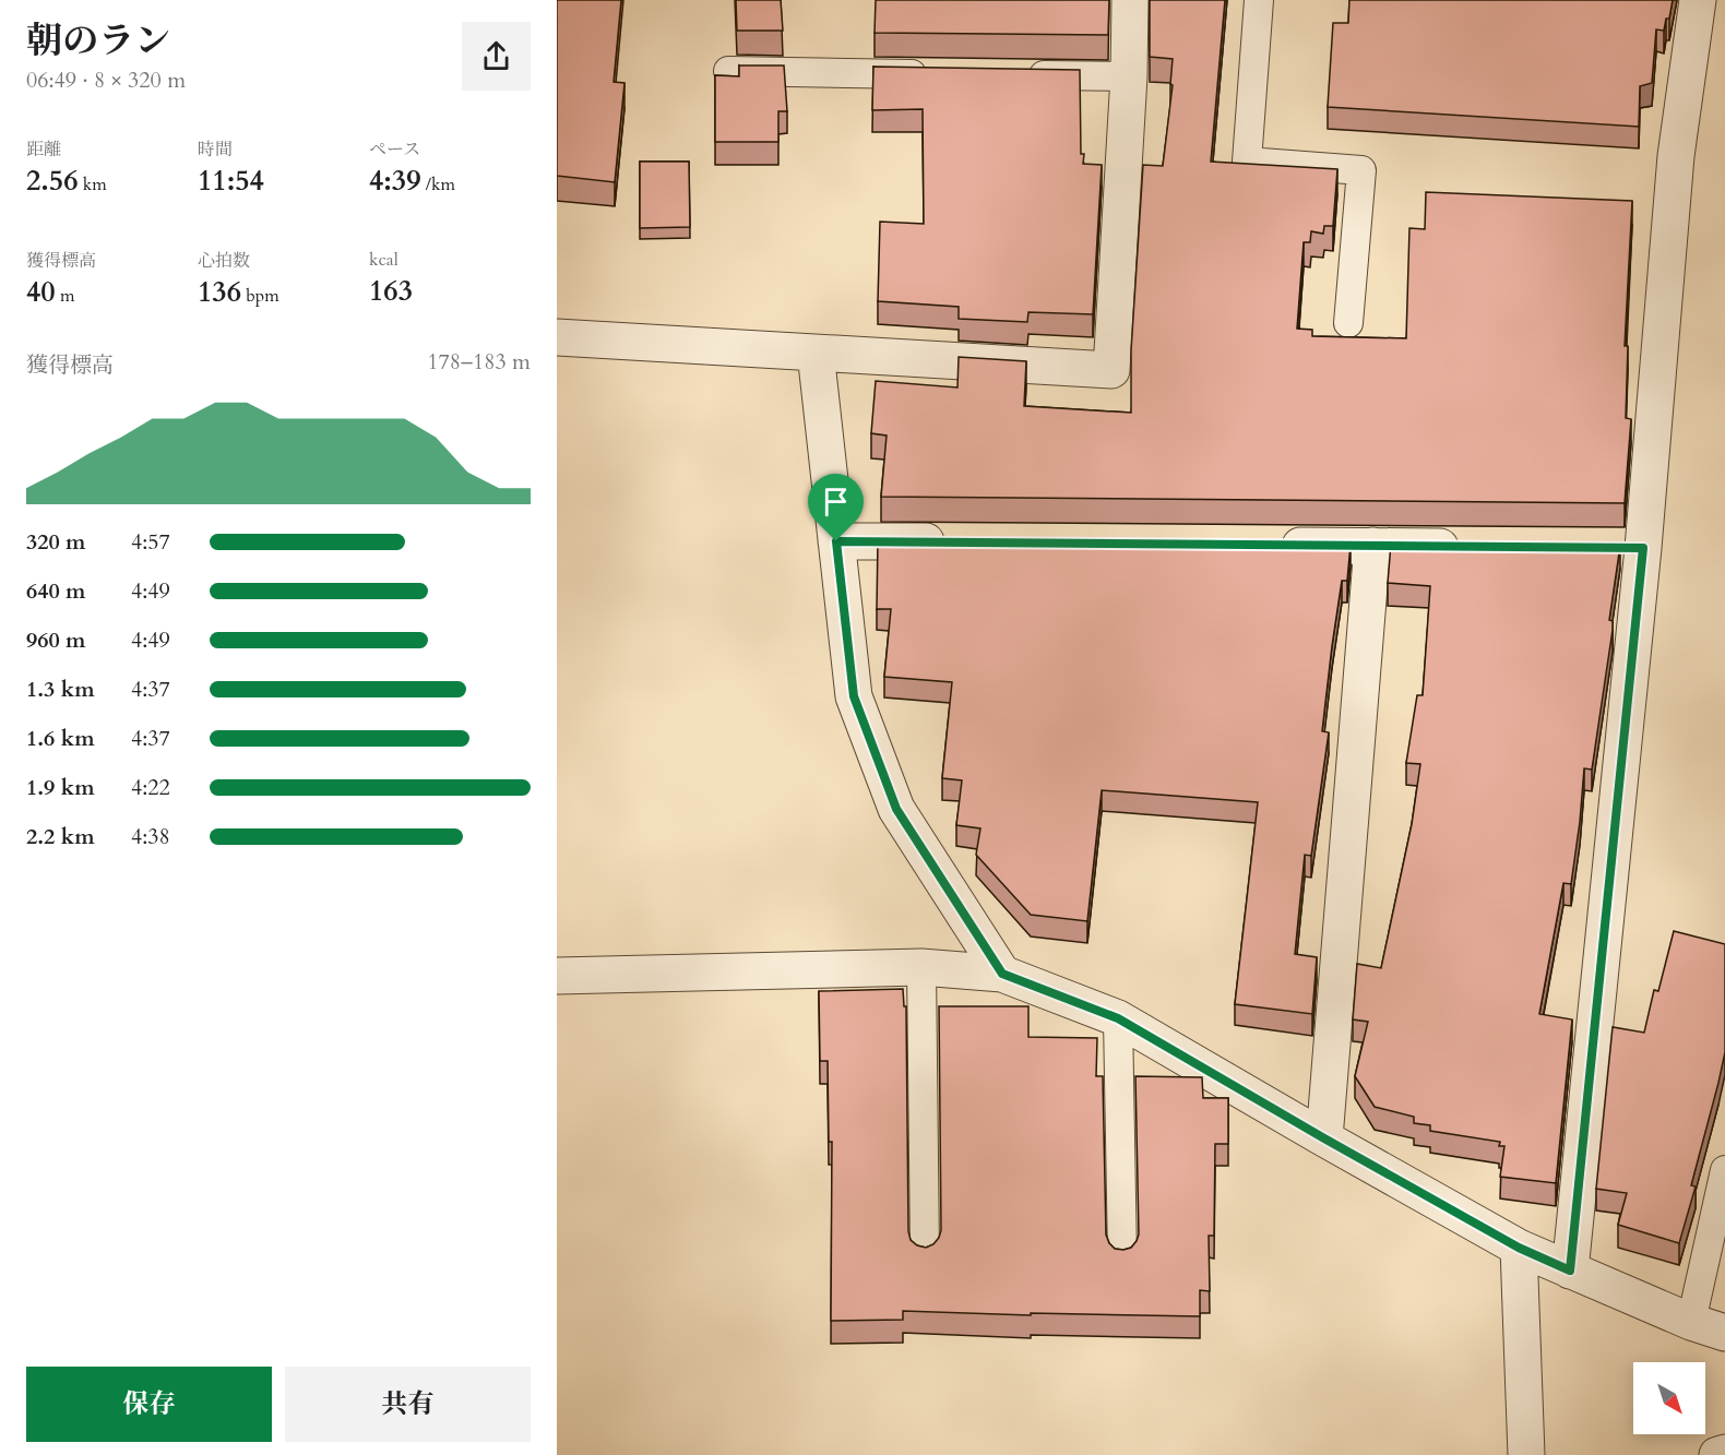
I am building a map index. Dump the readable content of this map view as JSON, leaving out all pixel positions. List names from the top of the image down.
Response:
{
  "north": "bottom right",
  "page": {
    "heading": ["朝のラン", "06:49 · 8 × 320 m"],
    "stats": [
      ["距離", "2.56 km"],
      ["時間", "11:54"],
      ["ペース", "4:39 /km"],
      ["獲得標高", "40 m"],
      ["心拍数", "136 bpm"],
      ["kcal", "163"]
    ],
    "chart": ["獲得標高", "178–183 m"],
    "list": [
      {
        "name": "320 m",
        "note": "4:57"
      },
      {
        "name": "640 m",
        "note": "4:49"
      },
      {
        "name": "960 m",
        "note": "4:49"
      },
      {
        "name": "1.3 km",
        "note": "4:37"
      },
      {
        "name": "1.6 km",
        "note": "4:37"
      },
      {
        "name": "1.9 km",
        "note": "4:22"
      },
      {
        "name": "2.2 km",
        "note": "4:38"
      }
    ],
    "buttons": ["保存", "共有"]
  }
}
